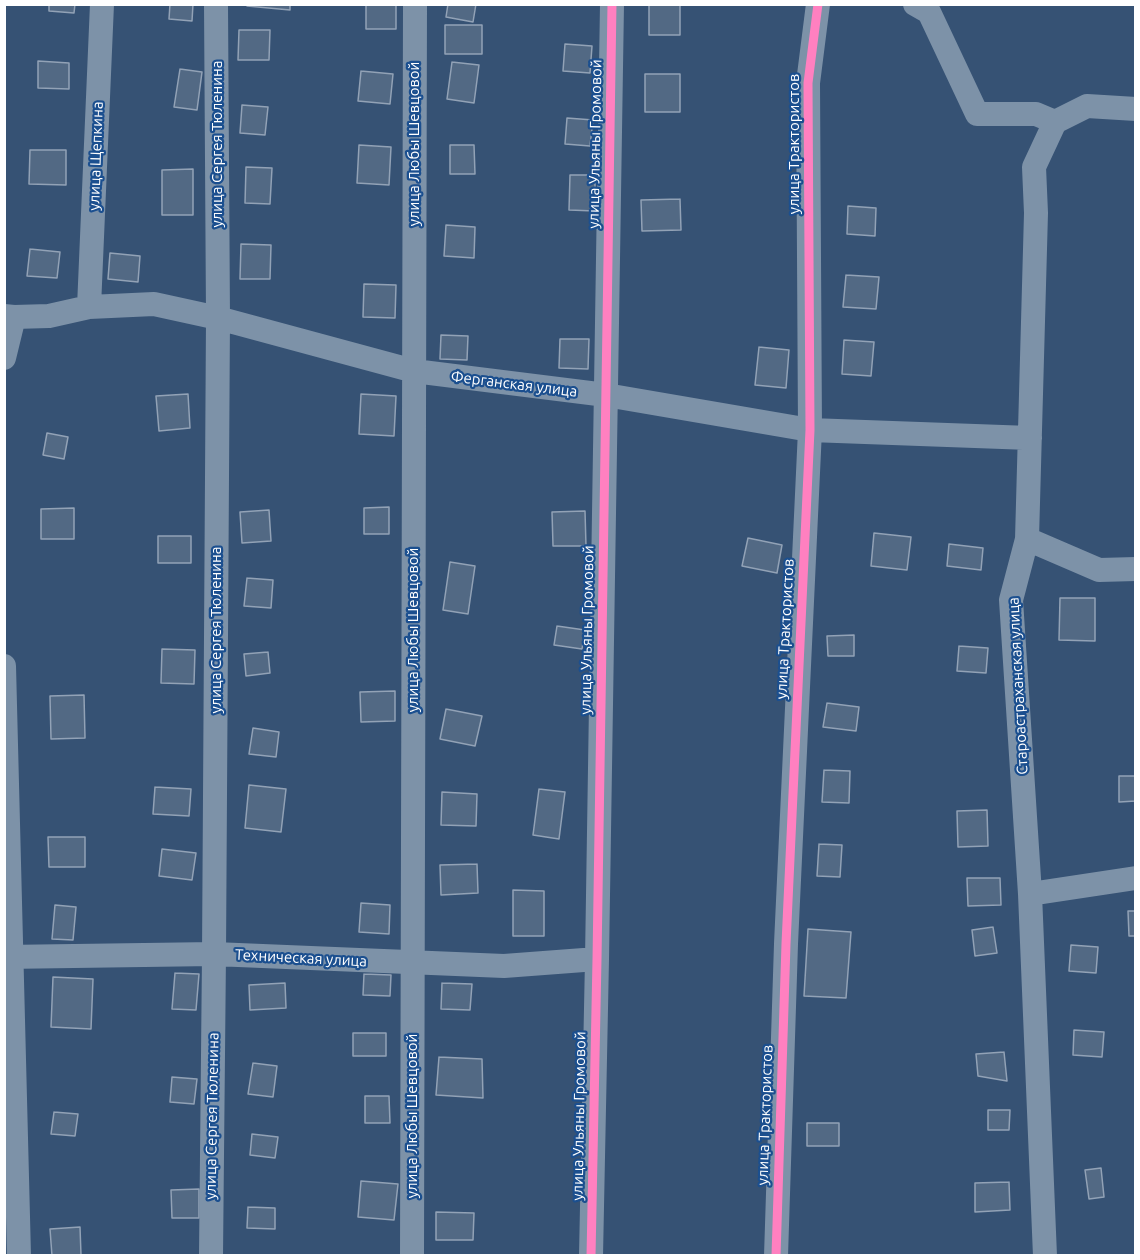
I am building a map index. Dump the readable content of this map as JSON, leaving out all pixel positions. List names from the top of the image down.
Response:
{
  "streets": {
    "street": [
      "улица Сергея Тюленина",
      "улица Любы Шевцовой",
      "улица Ульяны Громовой",
      "улица Трактористов",
      "улица Щепкина",
      "Ферганская улица",
      "Староастраханская улица",
      "Техническая улица"
    ]
  },
  "crossings": [
    ["улица Сергея Тюленина", "Ферганская улица"],
    ["улица Сергея Тюленина", "Техническая улица"],
    ["улица Любы Шевцовой", "Ферганская улица"],
    ["улица Любы Шевцовой", "Техническая улица"],
    ["улица Ульяны Громовой", "Ферганская улица"],
    ["улица Ульяны Громовой", "Техническая улица"],
    ["улица Трактористов", "Ферганская улица"],
    ["улица Щепкина", "Ферганская улица"],
    ["Ферганская улица", "Староастраханская улица"]
  ]
}
